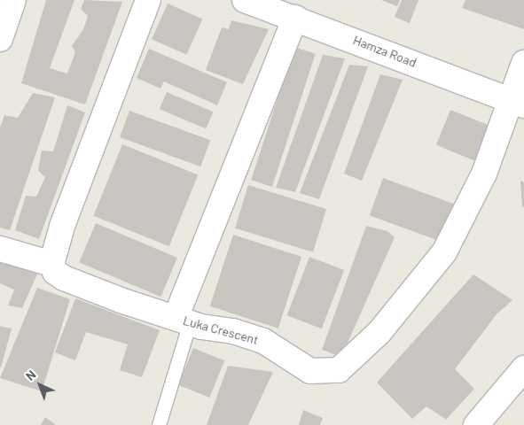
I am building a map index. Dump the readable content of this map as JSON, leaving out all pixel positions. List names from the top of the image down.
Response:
{
  "streets": {
    "street": ["Hamza Road", "Luka Crescent"]
  },
  "crossings": [
    ["Hamza Road", "Luka Crescent"]
  ],
  "north": "top left"
}
